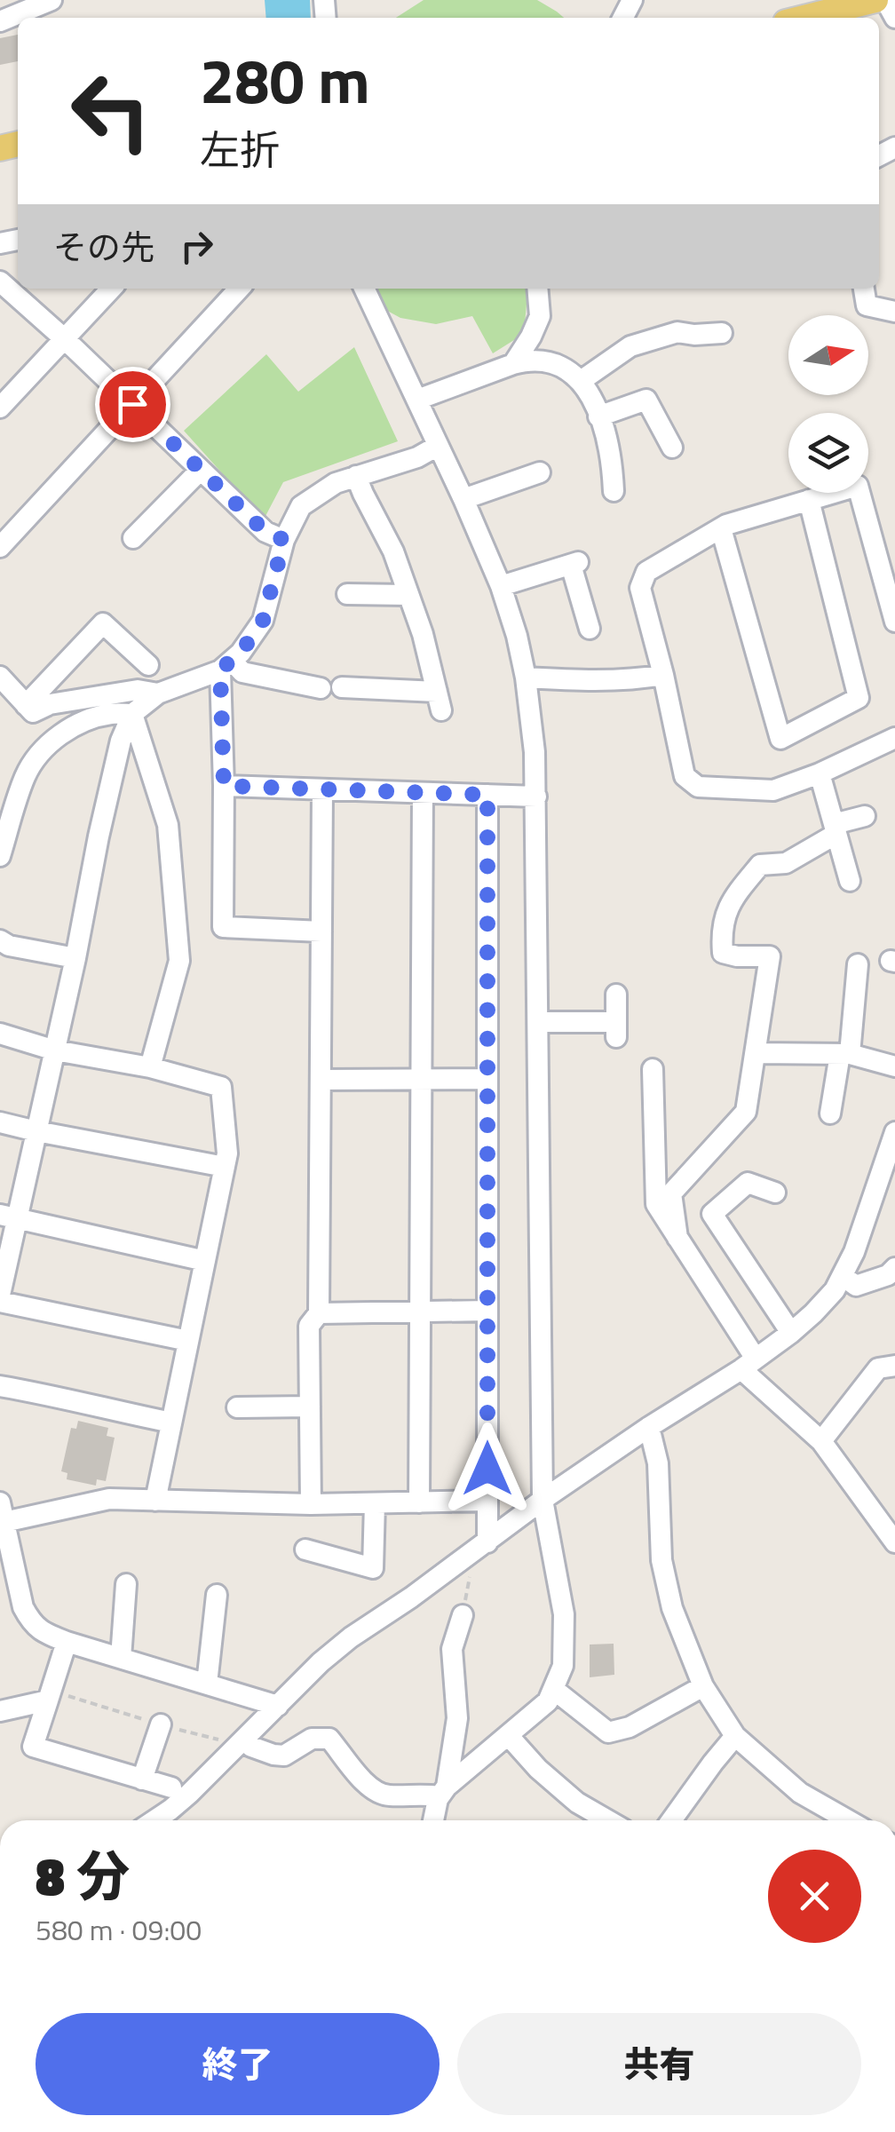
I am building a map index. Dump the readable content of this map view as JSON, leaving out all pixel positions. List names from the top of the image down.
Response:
{
  "north": "right",
  "page": {
    "turn": ["280 m", "左折"],
    "then": "その先",
    "heading": ["8 分", "580 m · 09:00"],
    "buttons": ["終了", "共有"]
  }
}
